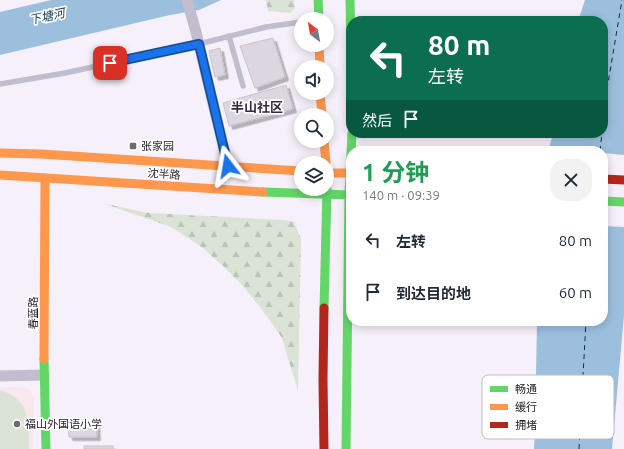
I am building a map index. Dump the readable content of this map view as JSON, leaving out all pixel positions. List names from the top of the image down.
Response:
{
  "streets": {
    "main road": ["沈半路", "春蓝路"]
  },
  "crossings": [
    ["沈半路", "春蓝路"]
  ],
  "districts": ["半山社区"],
  "water": ["下塘河"],
  "places": {
    "transit": ["张家园"],
    "other": ["福山外国语小学"]
  },
  "legend": ["畅通", "缓行", "拥堵"],
  "north": "top left",
  "page": {
    "turn": ["80 m", "左转"],
    "then": "然后",
    "heading": ["1 分钟", "140 m · 09:39"],
    "list": [
      {
        "name": "左转",
        "value": "80 m"
      },
      {
        "name": "到达目的地",
        "value": "60 m"
      }
    ]
  }
}
